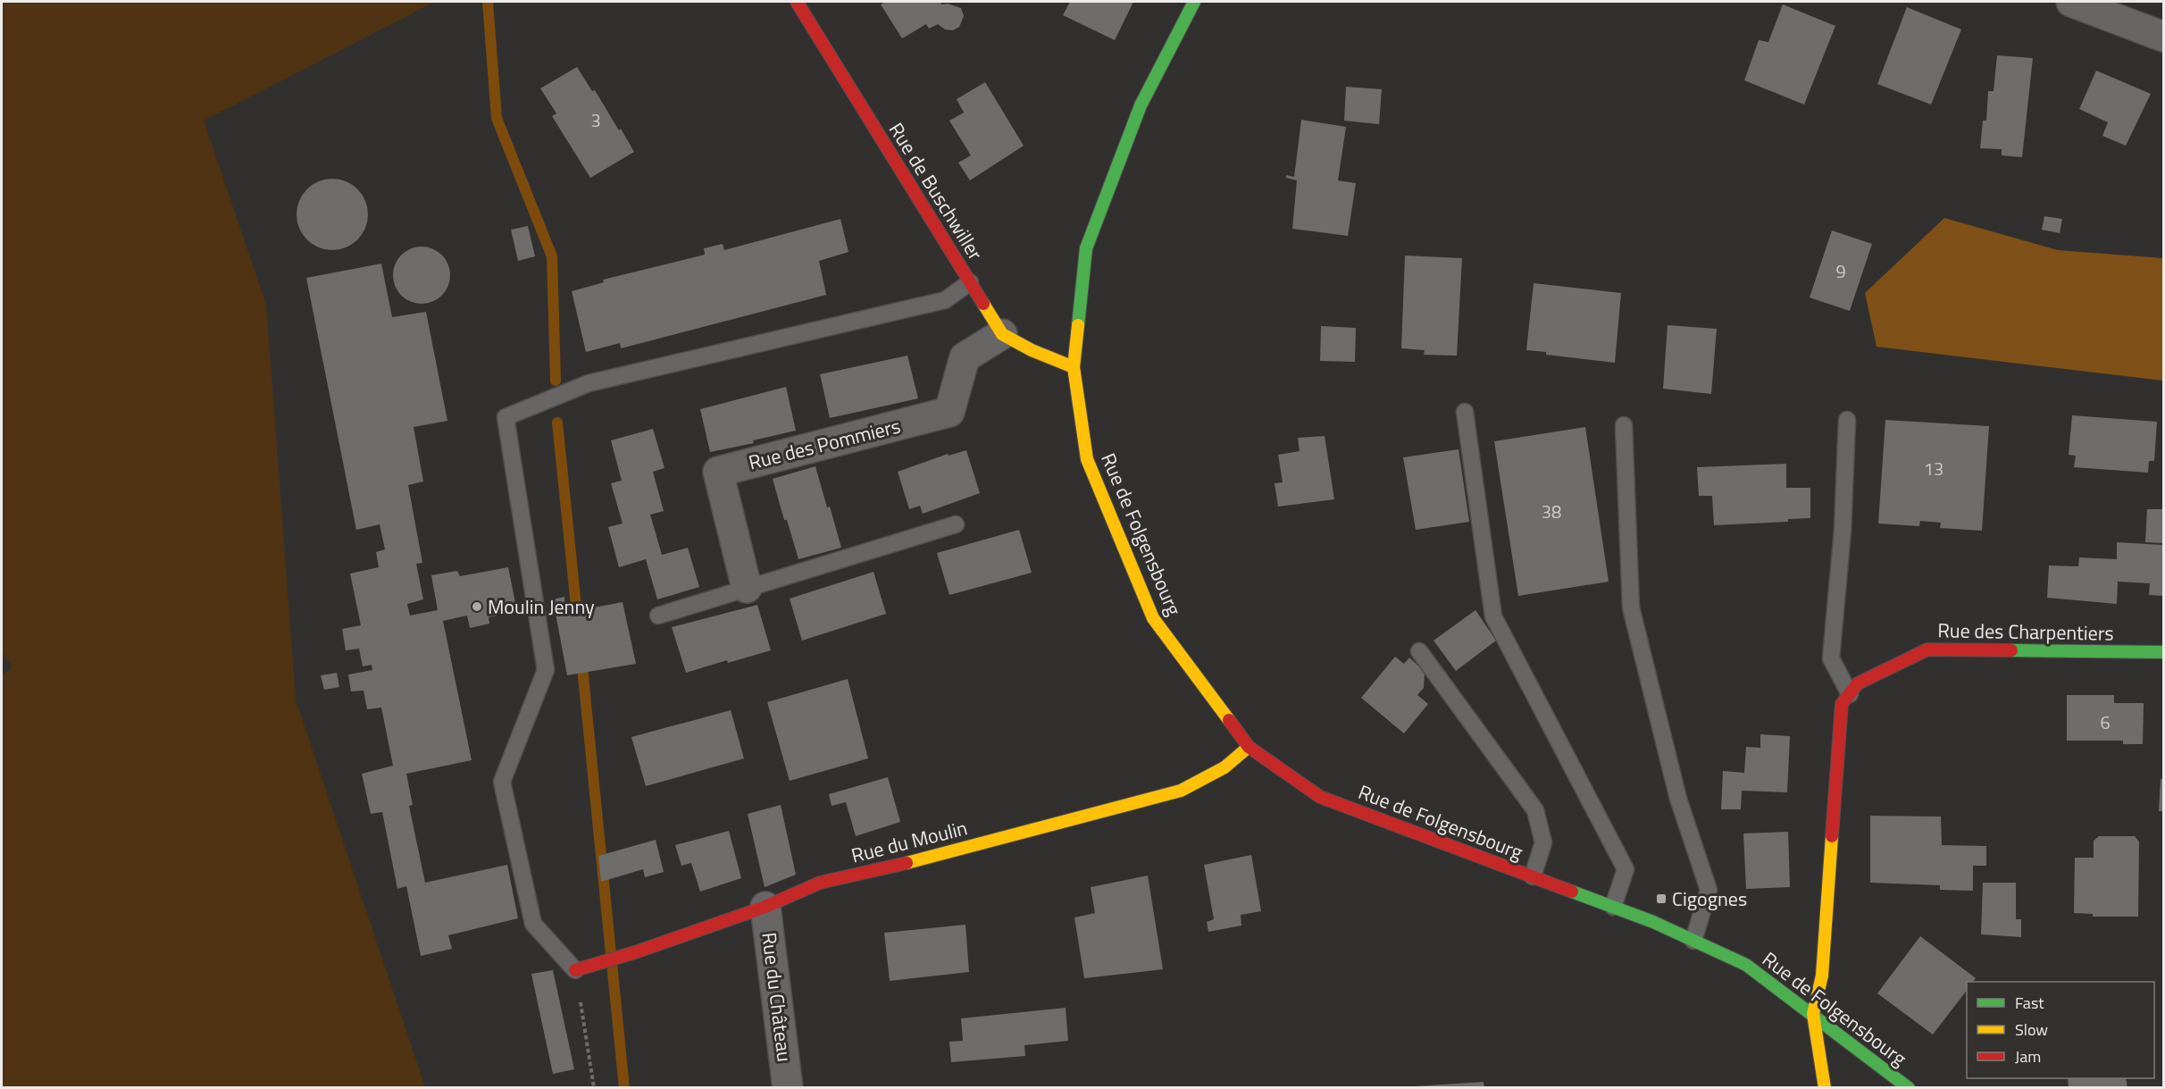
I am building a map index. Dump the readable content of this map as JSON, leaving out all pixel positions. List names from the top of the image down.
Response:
{
  "streets": {
    "street": [
      "Rue de Buschwiller",
      "Rue des Pommiers",
      "Rue de Folgensbourg",
      "Rue des Charpentiers",
      "Rue du Moulin",
      "Rue du Château"
    ]
  },
  "crossings": [
    ["Rue de Buschwiller", "Rue des Pommiers"],
    ["Rue de Buschwiller", "Rue de Folgensbourg"],
    ["Rue de Folgensbourg", "Rue du Moulin"],
    ["Rue du Moulin", "Rue du Château"]
  ],
  "places": {
    "other": ["Moulin Jenny"],
    "transit": ["Cigognes"]
  },
  "house_numbers": [
    "3",
    "9",
    "13",
    "38",
    "6"
  ],
  "legend": ["Fast", "Slow", "Jam"]
}
